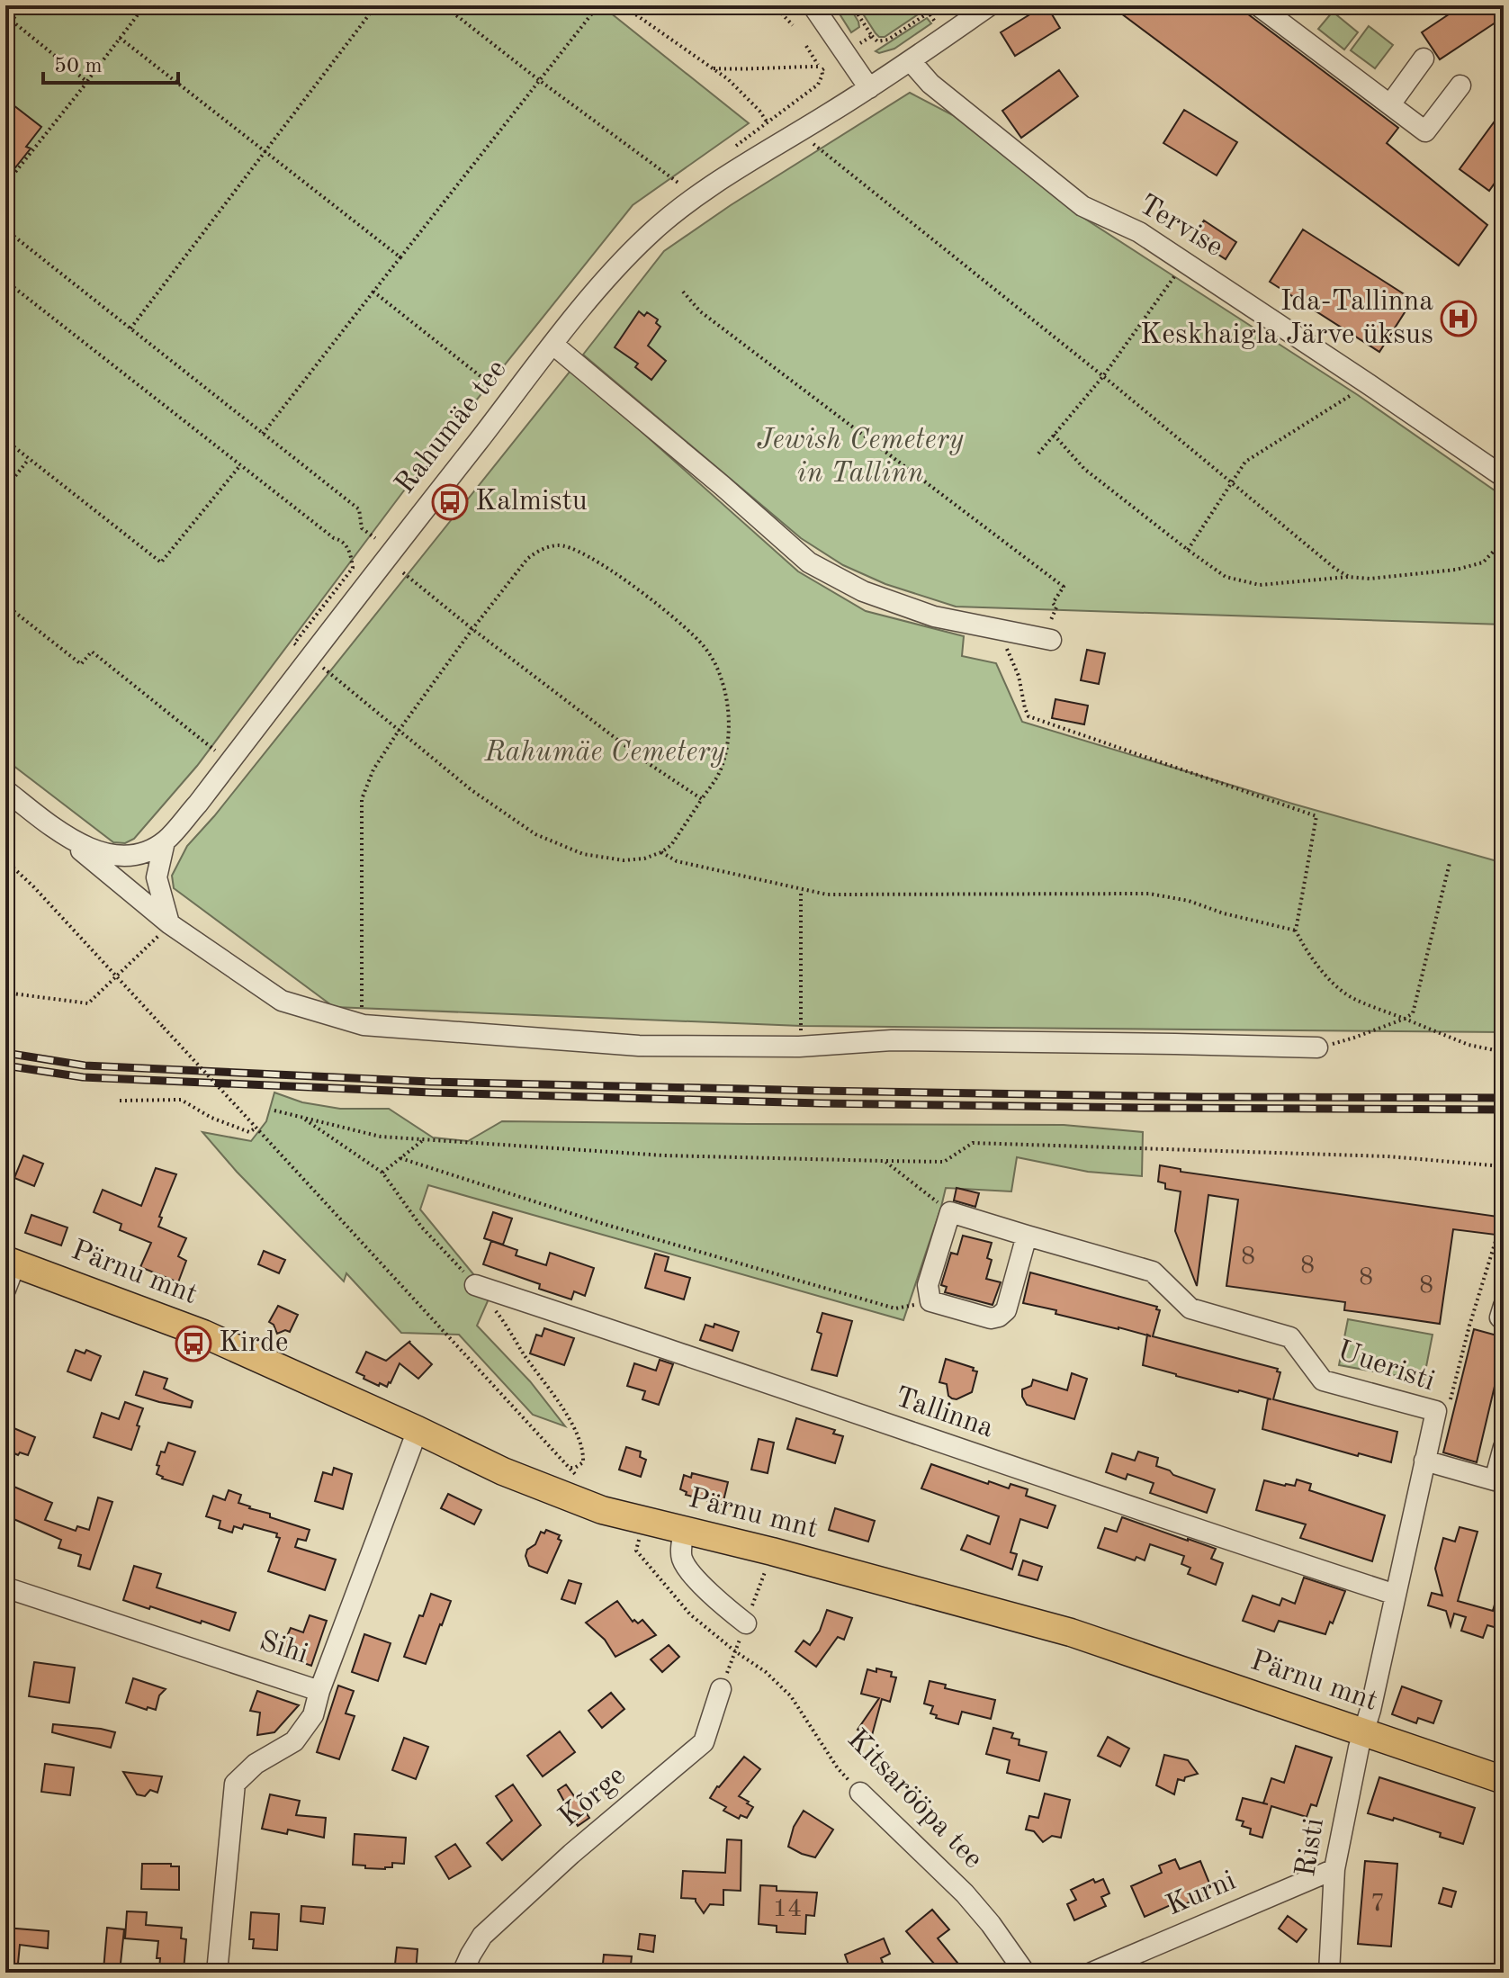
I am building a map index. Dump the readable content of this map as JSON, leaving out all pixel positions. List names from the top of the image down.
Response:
{
  "streets": {
    "main road": ["Pärnu mnt"],
    "street": [
      "Tervise",
      "Rahumäe tee",
      "Uueristi",
      "Tallinna",
      "Sihi",
      "Kõrge",
      "Kitsarööpa tee",
      "Risti",
      "Kurni"
    ]
  },
  "crossings": [
    ["Tervise", "Rahumäe tee"],
    ["Pärnu mnt", "Uueristi"],
    ["Pärnu mnt", "Sihi"],
    ["Pärnu mnt", "Risti"],
    ["Uueristi", "Tallinna"],
    ["Uueristi", "Risti"],
    ["Risti", "Kurni"]
  ],
  "parks": ["Jewish Cemetery in Tallinn", "Rahumäe Cemetery"],
  "places": {
    "hospital": ["Ida-Tallinna Keskhaigla Järve üksus"],
    "bus stop": ["Kalmistu", "Kirde"]
  },
  "house_numbers": [
    "8",
    "8",
    "8",
    "8",
    "7",
    "14"
  ],
  "scale_bar": "50 m"
}
